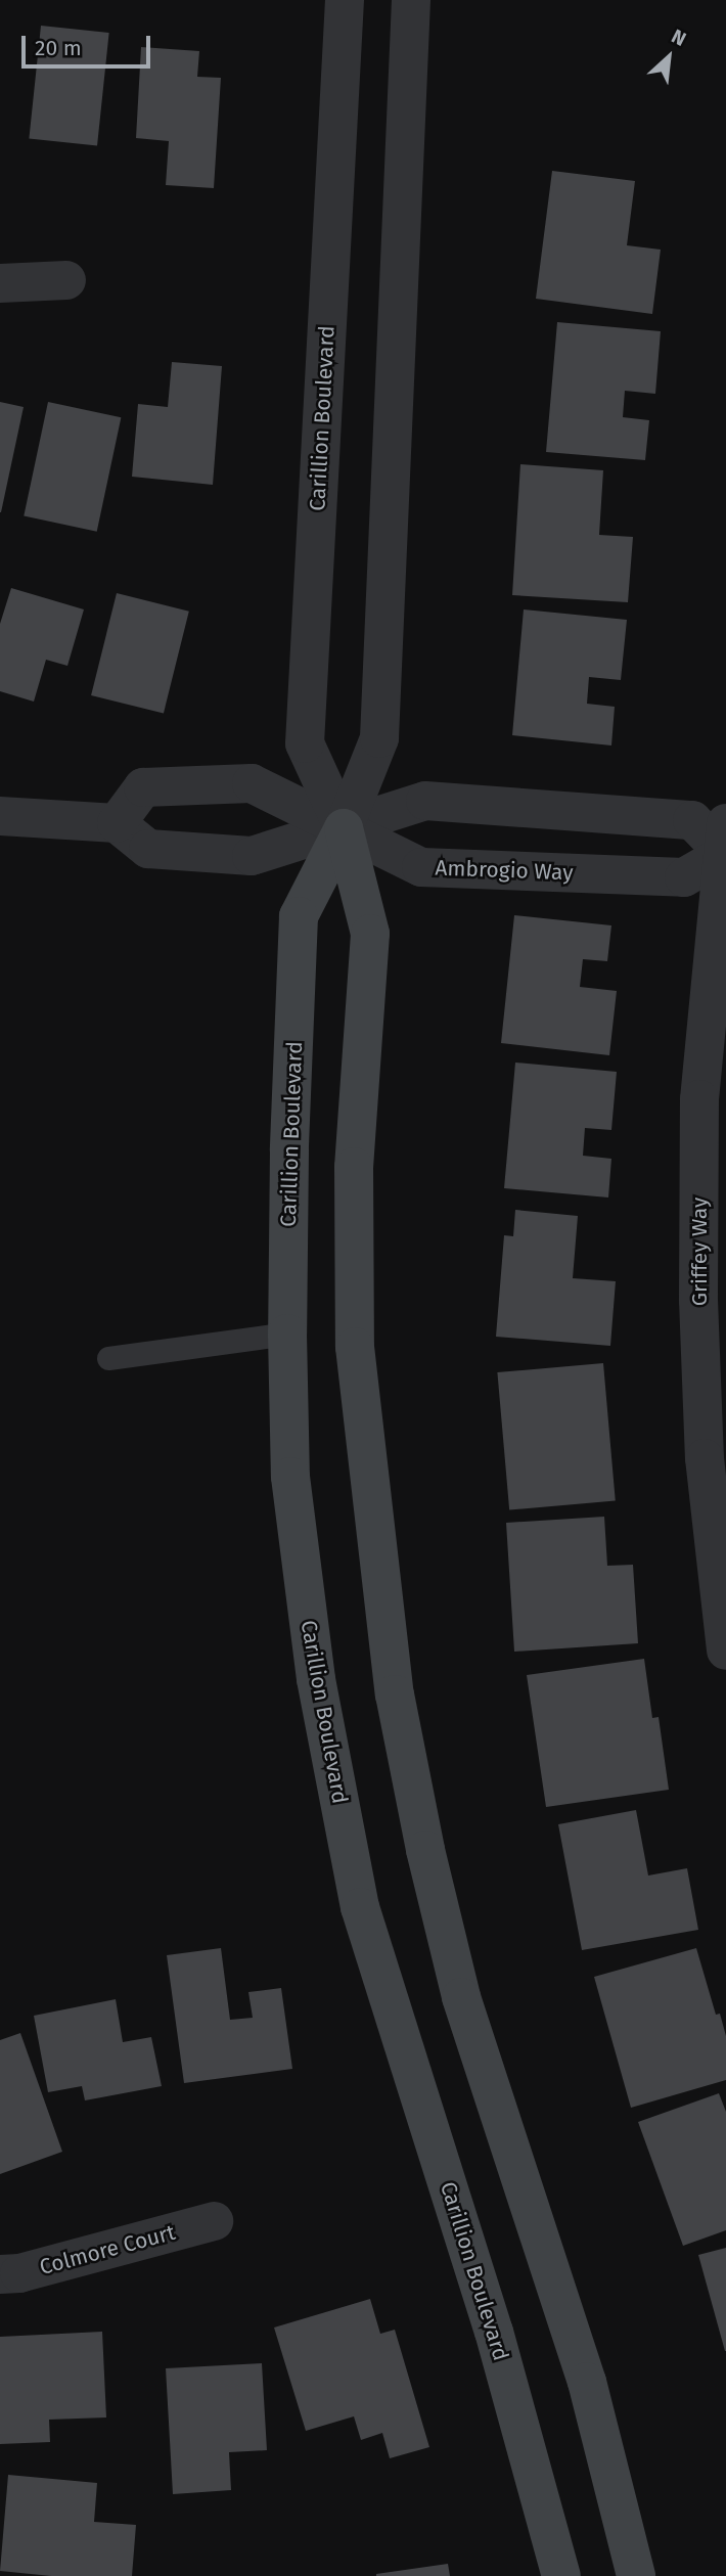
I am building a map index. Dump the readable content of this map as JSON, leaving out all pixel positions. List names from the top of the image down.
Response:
{
  "streets": {
    "street": [
      "Carillion Boulevard",
      "Ambrogio Way",
      "Griffey Way",
      "Colmore Court"
    ]
  },
  "crossings": [
    ["Carillion Boulevard", "Ambrogio Way"],
    ["Ambrogio Way", "Griffey Way"]
  ],
  "scale_bar": "20 m",
  "north": "top right"
}
